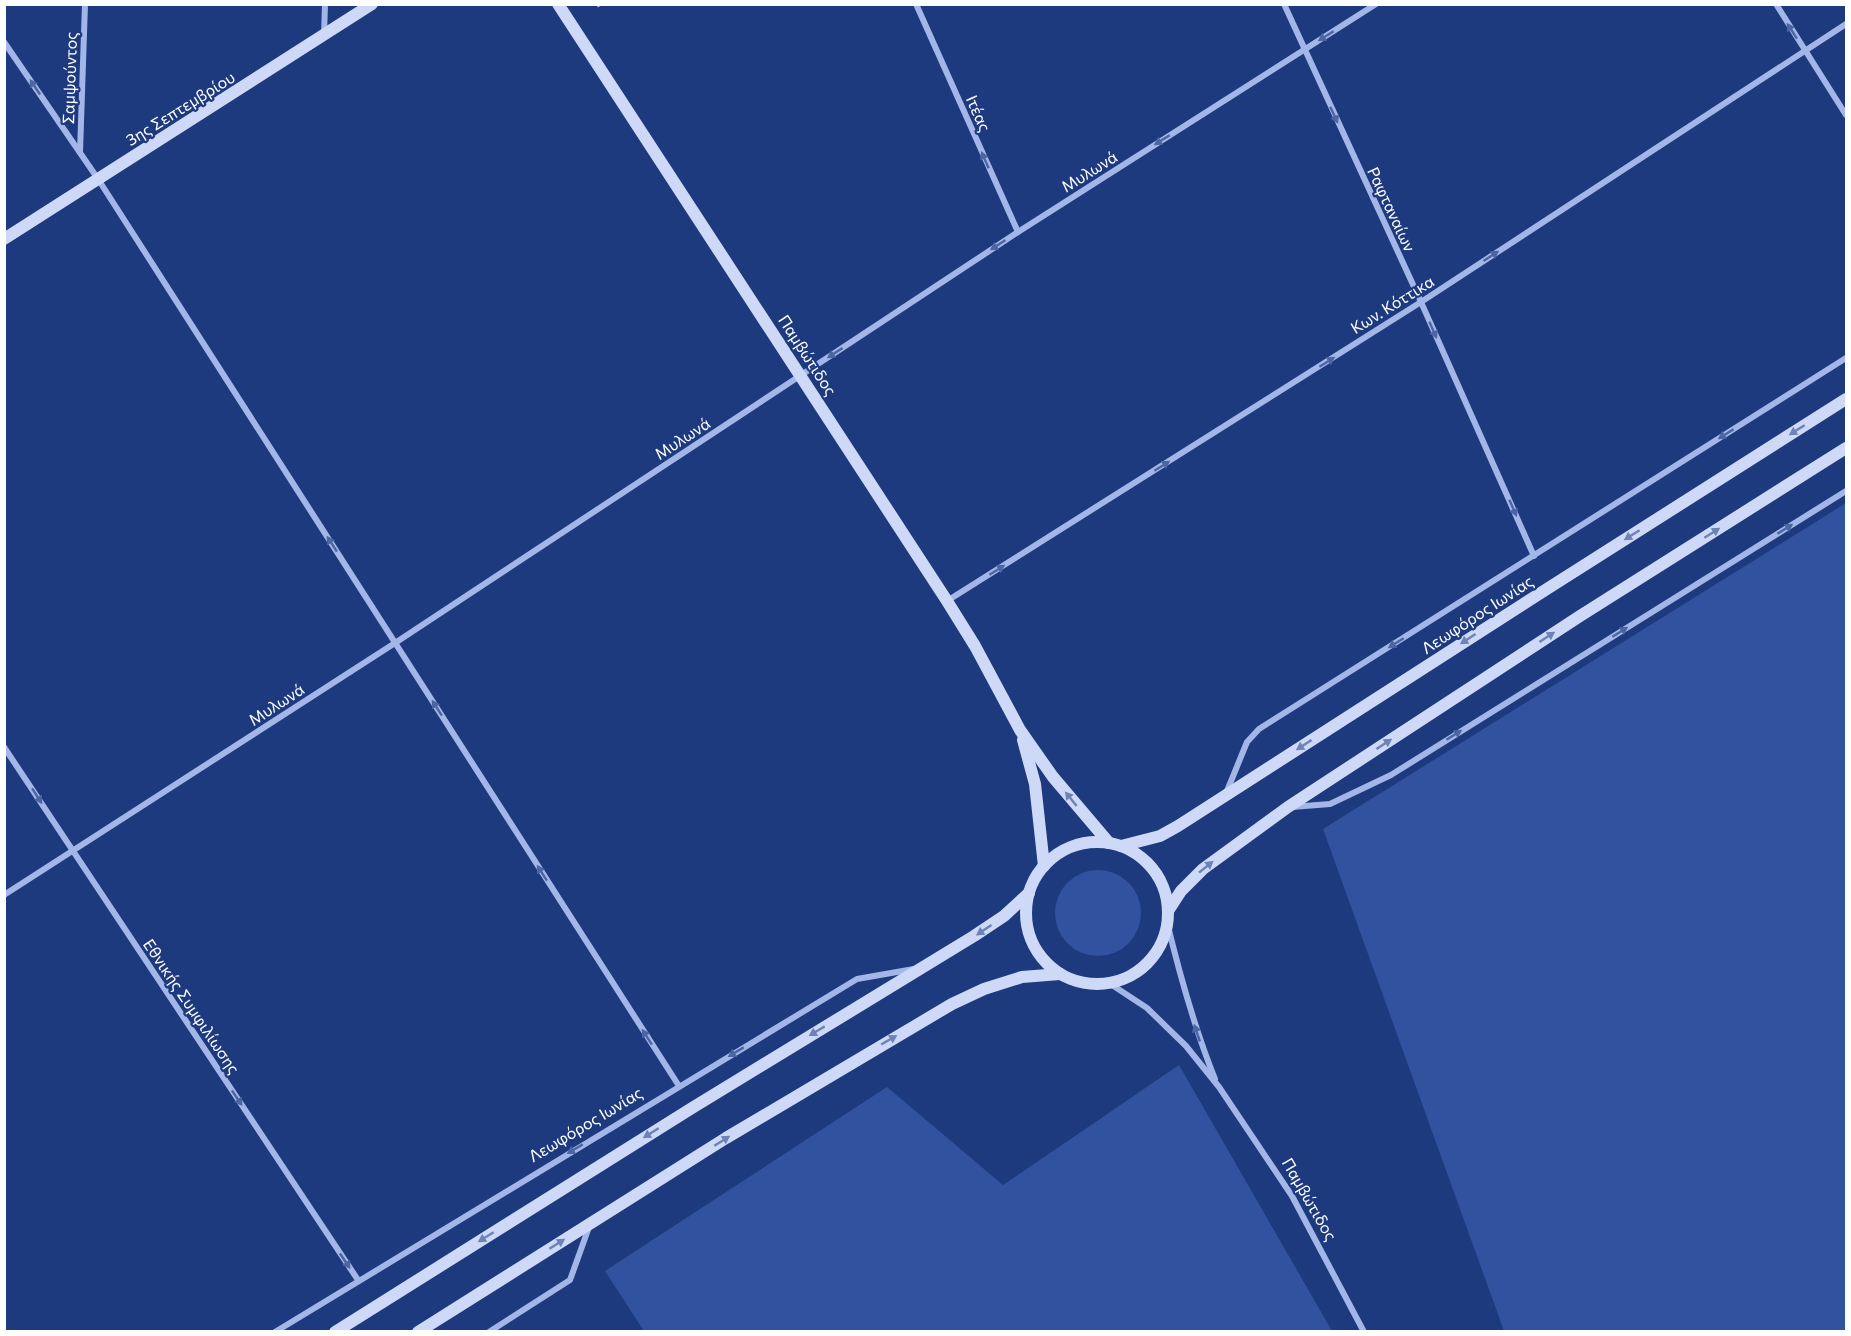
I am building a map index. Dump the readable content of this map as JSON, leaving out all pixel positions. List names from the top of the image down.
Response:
{
  "streets": {
    "street": [
      "Σαμψούντος",
      "3ης Σεπτεμβρίου",
      "Ιτέας",
      "Μυλωνά",
      "Ραφταναίων",
      "Κων. Κόττικα",
      "Παμβώτιδος",
      "Λεωφόρος Ιωνίας",
      "Εθνικής Συμφιλίωσης"
    ]
  },
  "crossings": [
    ["Ιτέας", "Μυλωνά"],
    ["Μυλωνά", "Ραφταναίων"],
    ["Μυλωνά", "Παμβώτιδος"],
    ["Μυλωνά", "Εθνικής Συμφιλίωσης"],
    ["Ραφταναίων", "Κων. Κόττικα"],
    ["Κων. Κόττικα", "Παμβώτιδος"],
    ["Παμβώτιδος", "Λεωφόρος Ιωνίας"],
    ["Λεωφόρος Ιωνίας", "Εθνικής Συμφιλίωσης"]
  ],
  "one_way": [
    "Ιτέας",
    "Μυλωνά",
    "Ραφταναίων",
    "Κων. Κόττικα",
    "Εθνικής Συμφιλίωσης"
  ]
}
